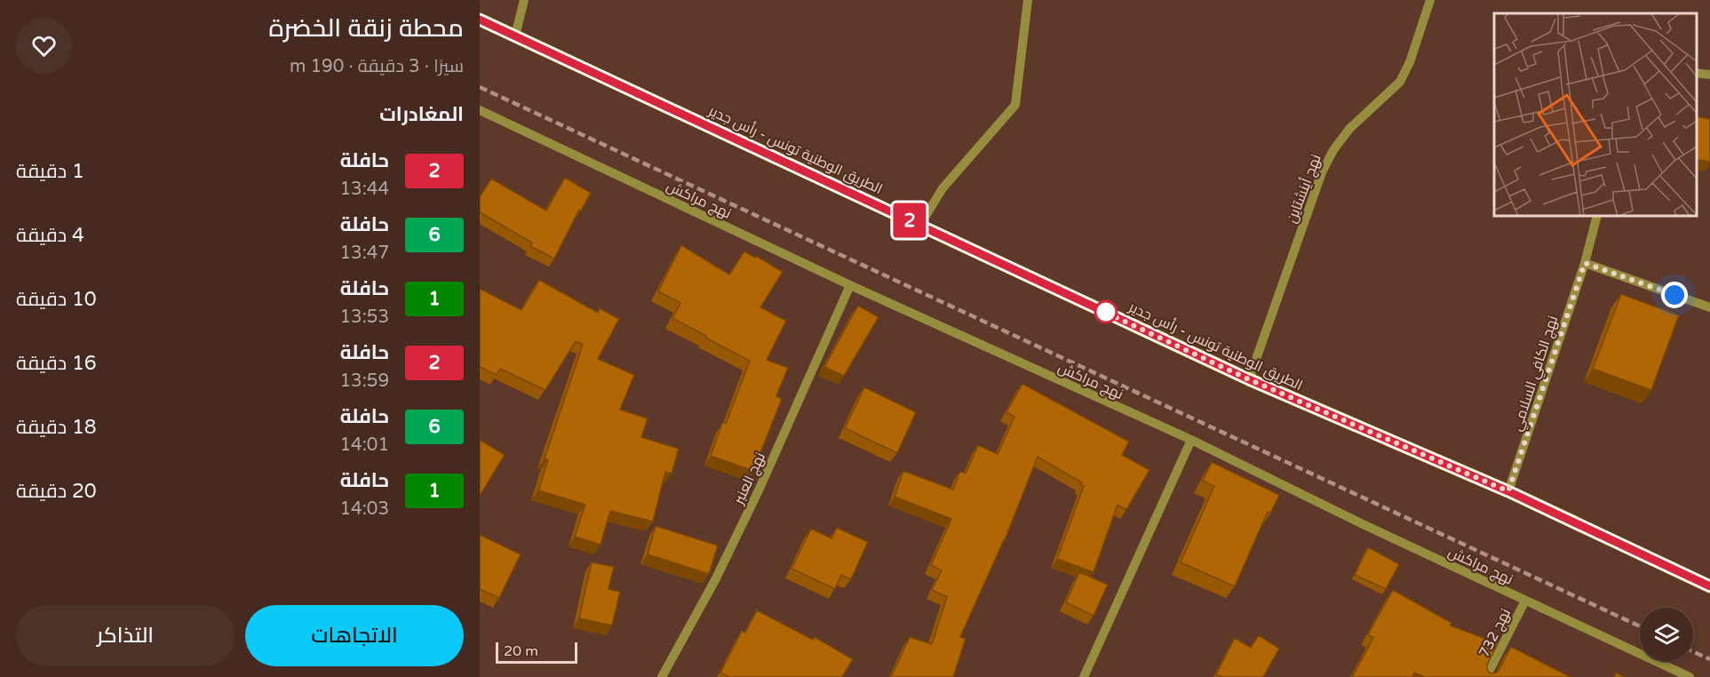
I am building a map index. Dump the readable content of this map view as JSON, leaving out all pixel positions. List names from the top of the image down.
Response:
{
  "streets": {
    "main road": ["الطريق الوطنية تونس - رأس جدير"],
    "street": [
      "نهج أينشتاين",
      "نهج مراكش",
      "نهج الكافي السلامي",
      "نهج العنبر",
      "نهج 732"
    ]
  },
  "crossings": [
    ["الطريق الوطنية تونس - رأس جدير", "نهج أينشتاين"],
    ["الطريق الوطنية تونس - رأس جدير", "نهج الكافي السلامي"],
    ["نهج مراكش", "نهج العنبر"],
    ["نهج مراكش", "نهج 732"]
  ],
  "lines": ["bus line 2"],
  "scale_bar": "20 m",
  "page": {
    "on_map": "2",
    "heading": [
      ["محطة زنقة الخضرة", "سيرًا · 3 دقيقة · 190 m"],
      "المغادرات"
    ],
    "list": [
      {
        "mark": "2",
        "name": "حافلة",
        "note": "13:44",
        "value": "1 دقيقة"
      },
      {
        "mark": "6",
        "name": "حافلة",
        "note": "13:47",
        "value": "4 دقيقة"
      },
      {
        "mark": "1",
        "name": "حافلة",
        "note": "13:53",
        "value": "10 دقيقة"
      },
      {
        "mark": "2",
        "name": "حافلة",
        "note": "13:59",
        "value": "16 دقيقة"
      },
      {
        "mark": "6",
        "name": "حافلة",
        "note": "14:01",
        "value": "18 دقيقة"
      },
      {
        "mark": "1",
        "name": "حافلة",
        "note": "14:03",
        "value": "20 دقيقة"
      }
    ],
    "buttons": ["الاتجاهات", "التذاكر"],
    "scale": "20 m"
  }
}
